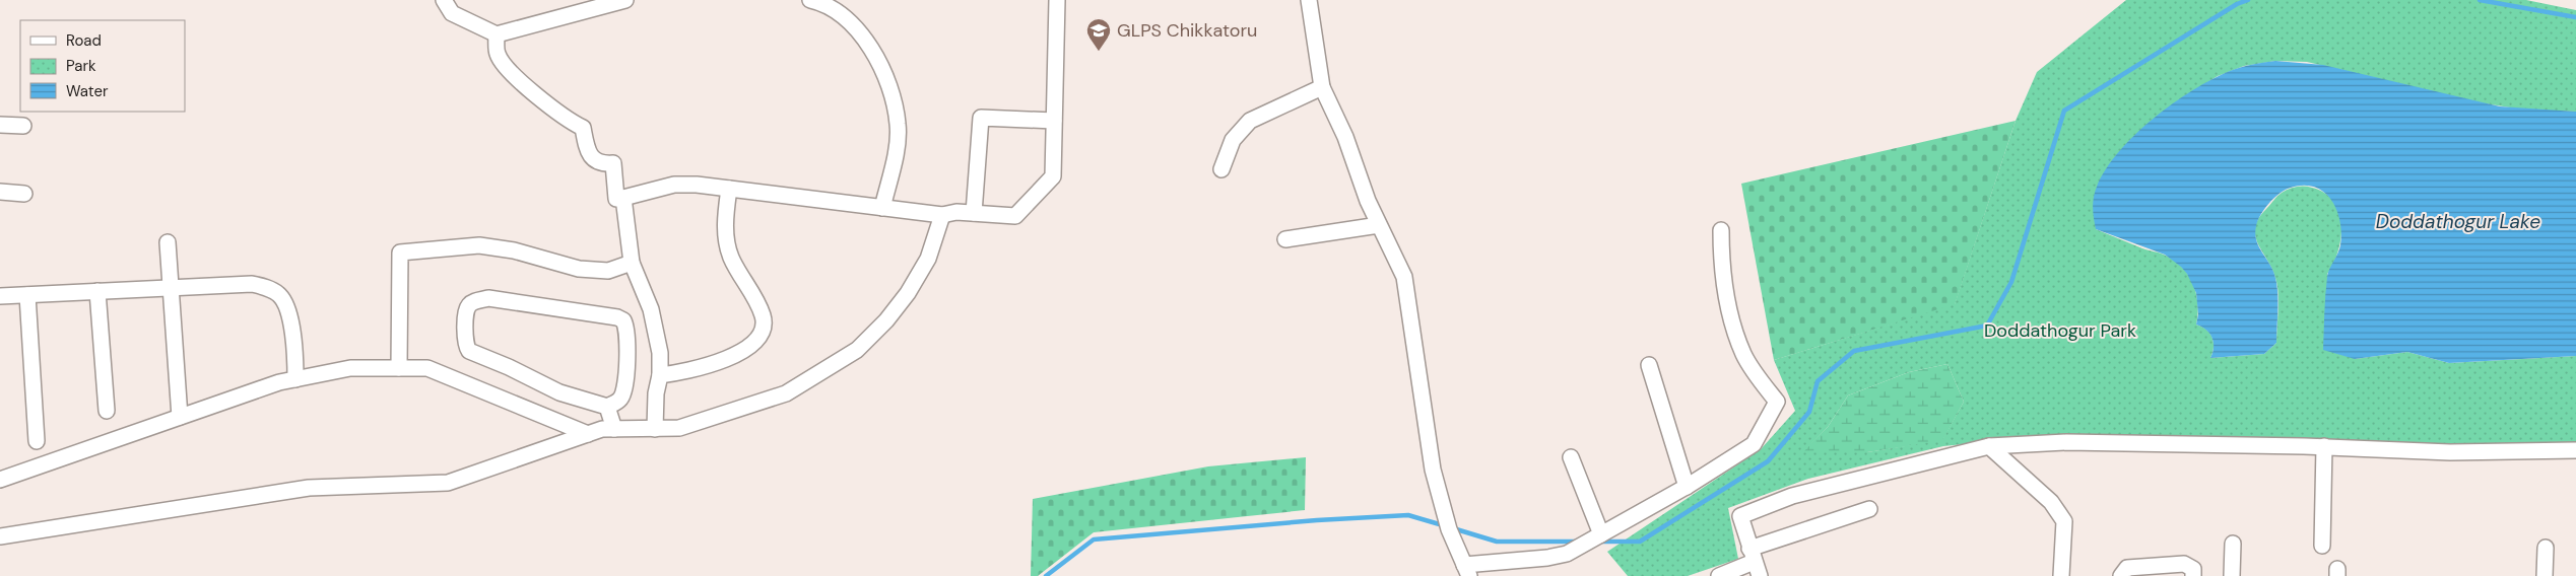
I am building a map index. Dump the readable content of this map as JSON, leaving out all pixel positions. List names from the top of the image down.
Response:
{
  "water": ["Doddathogur Lake"],
  "parks": ["Doddathogur Park"],
  "places": {
    "school or university": ["GLPS Chikkatoru"]
  },
  "legend": ["Road", "Park", "Water"]
}
